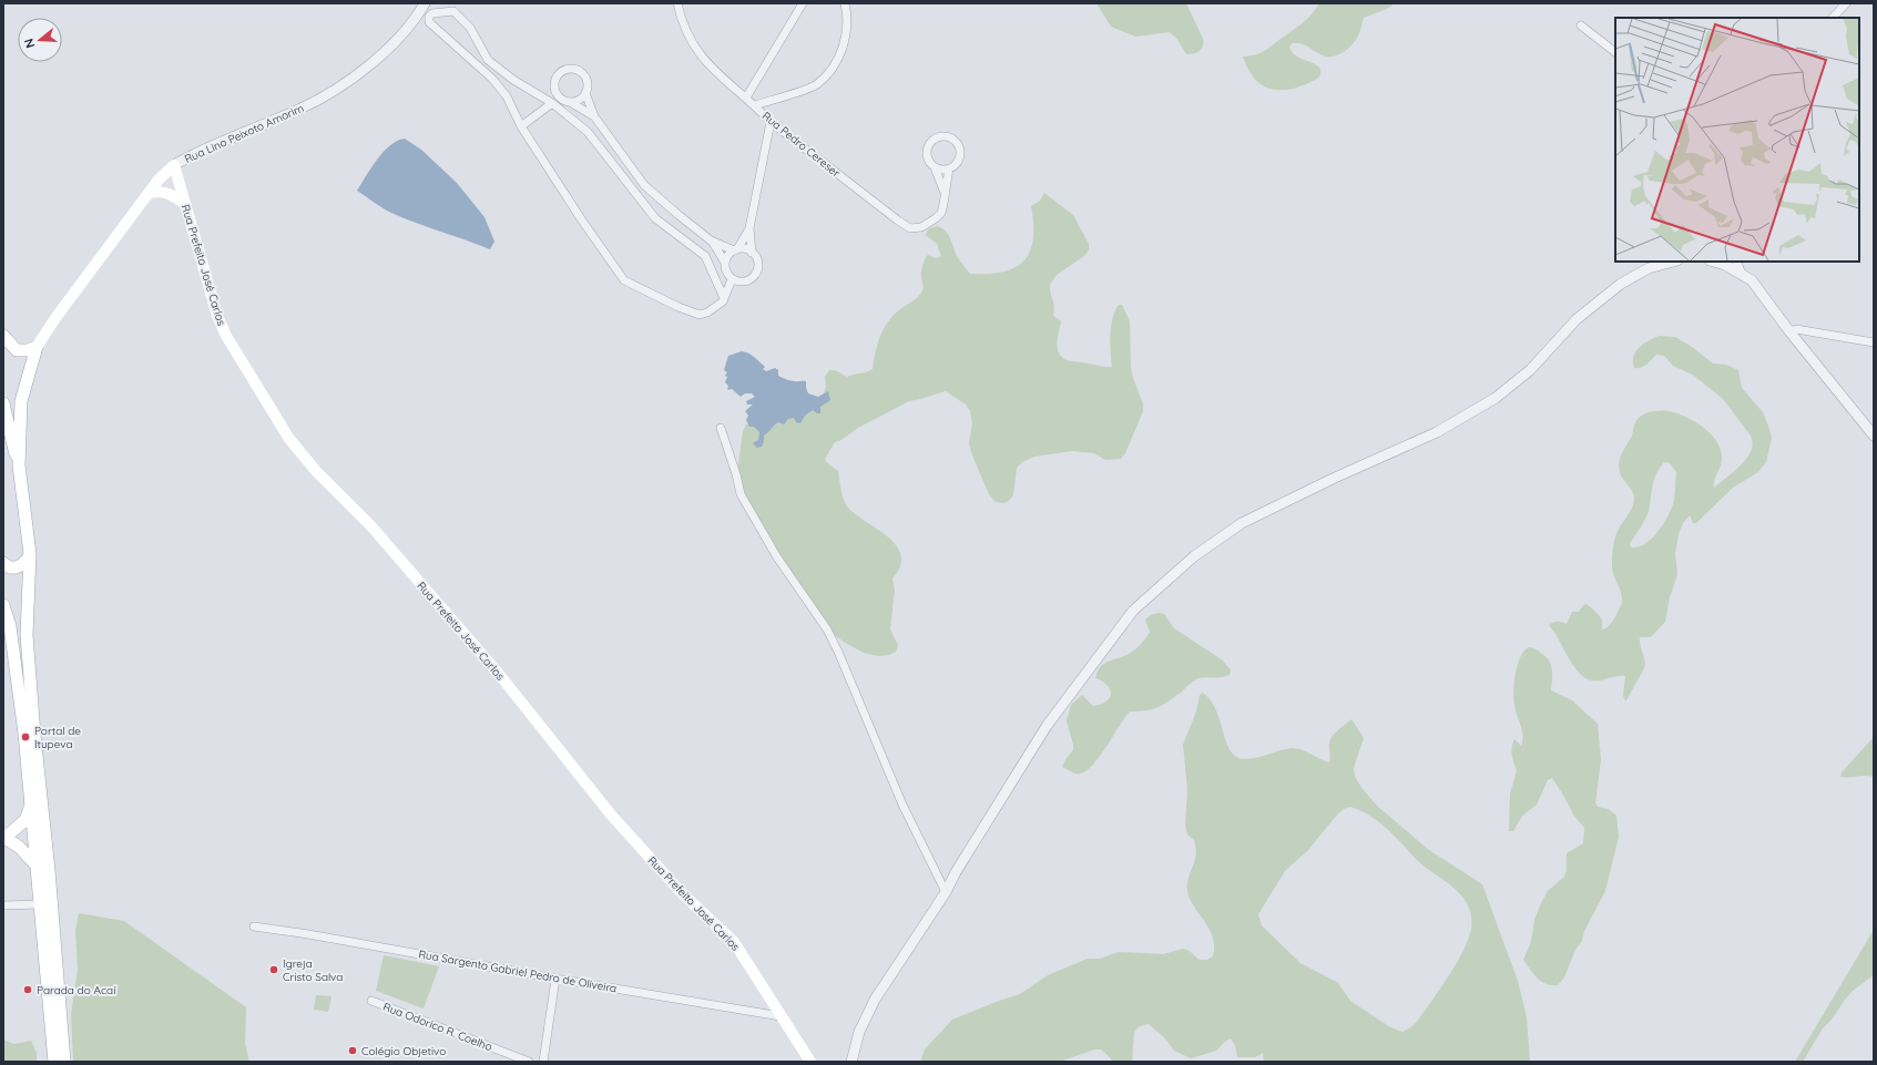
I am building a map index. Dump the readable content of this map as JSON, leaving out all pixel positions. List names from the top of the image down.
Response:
{
  "streets": {
    "main road": ["Rua Lino Peixoto Amorim", "Rua Prefeito José Carlos"],
    "street": ["Rua Pedro Cereser", "Rua Sargento Gabriel Pedro de Oliveira", "Rua Odorico R. Coelho"]
  },
  "crossings": [
    ["Rua Lino Peixoto Amorim", "Rua Prefeito José Carlos"],
    ["Rua Prefeito José Carlos", "Rua Sargento Gabriel Pedro de Oliveira"]
  ],
  "places": [
    "Portal de Itupeva",
    "Igreja Cristo Salva",
    "Parada do Acaí",
    "Colégio Objetivo"
  ],
  "north": "left"
}
